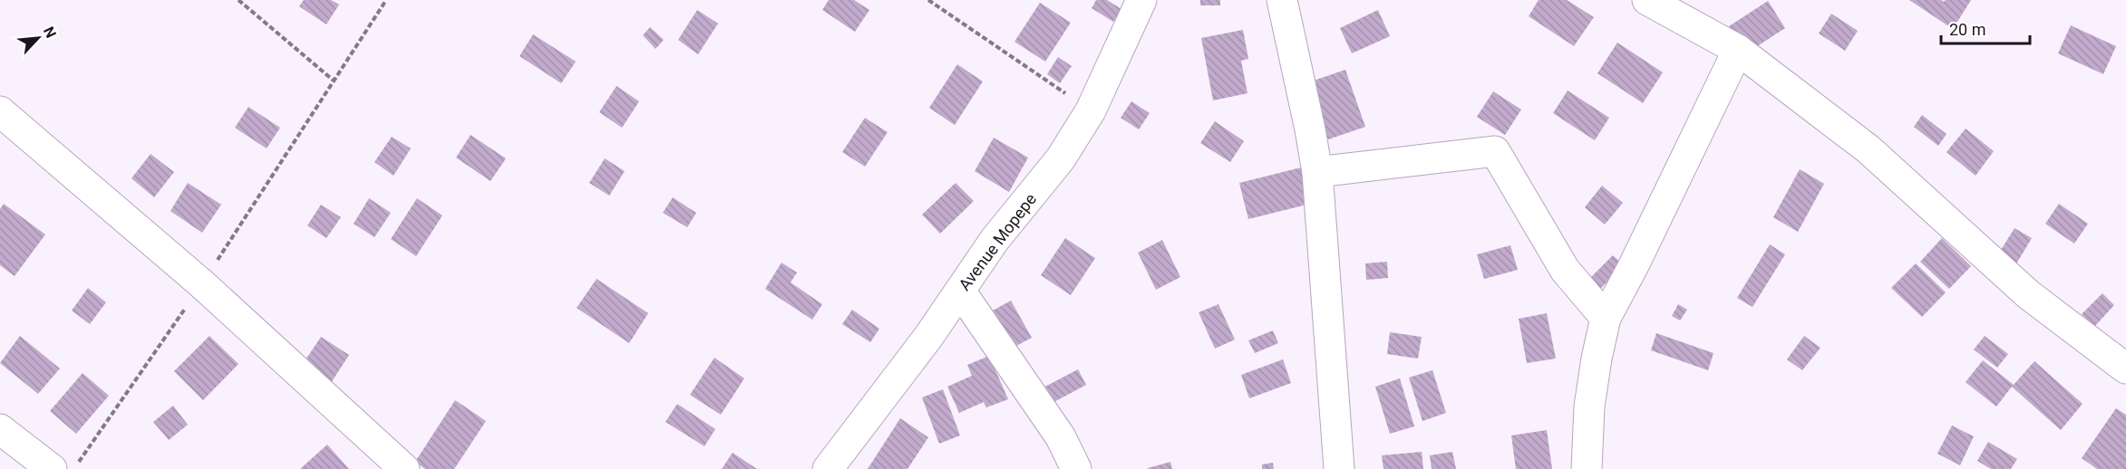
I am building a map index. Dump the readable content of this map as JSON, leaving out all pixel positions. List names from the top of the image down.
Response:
{
  "streets": {
    "street": ["Avenue Mopepe"]
  },
  "scale_bar": "20 m",
  "north": "top right"
}
